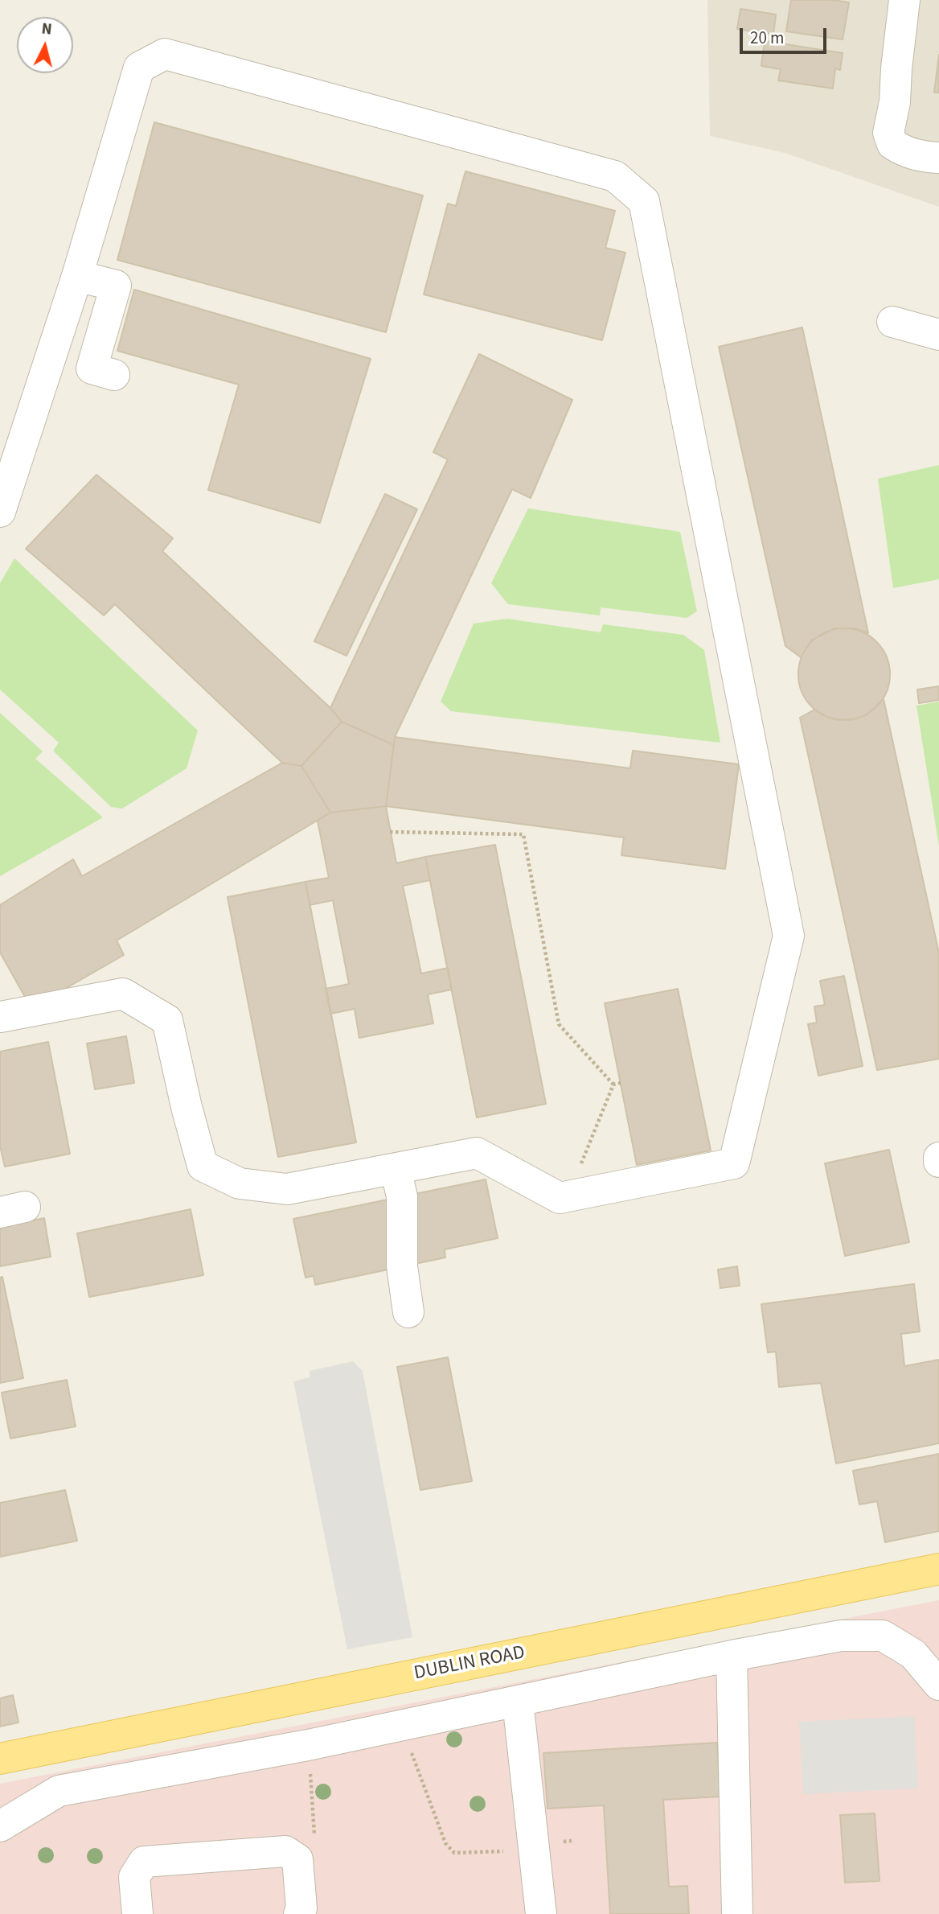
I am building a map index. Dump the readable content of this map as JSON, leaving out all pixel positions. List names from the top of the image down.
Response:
{
  "streets": {
    "main road": ["DUBLIN ROAD"]
  },
  "scale_bar": "20 m",
  "north": "top"
}
